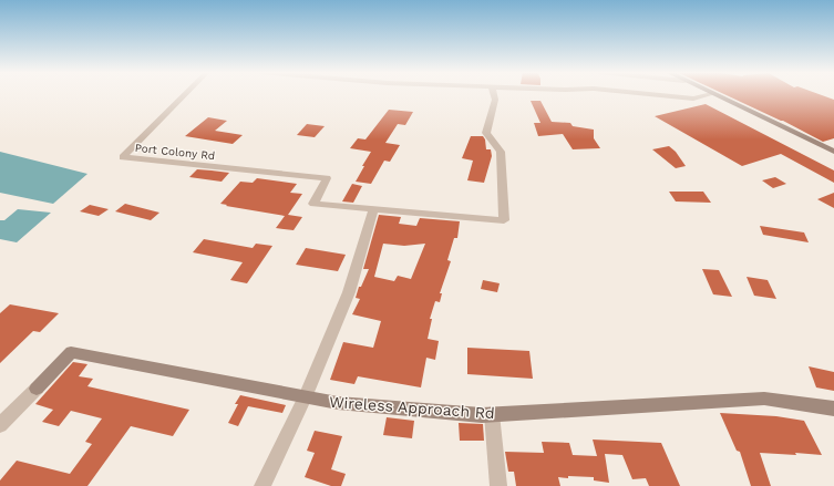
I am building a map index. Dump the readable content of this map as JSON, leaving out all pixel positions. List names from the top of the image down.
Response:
{
  "streets": {
    "street": ["Port Colony Rd", "Wireless Approach Rd"]
  }
}
